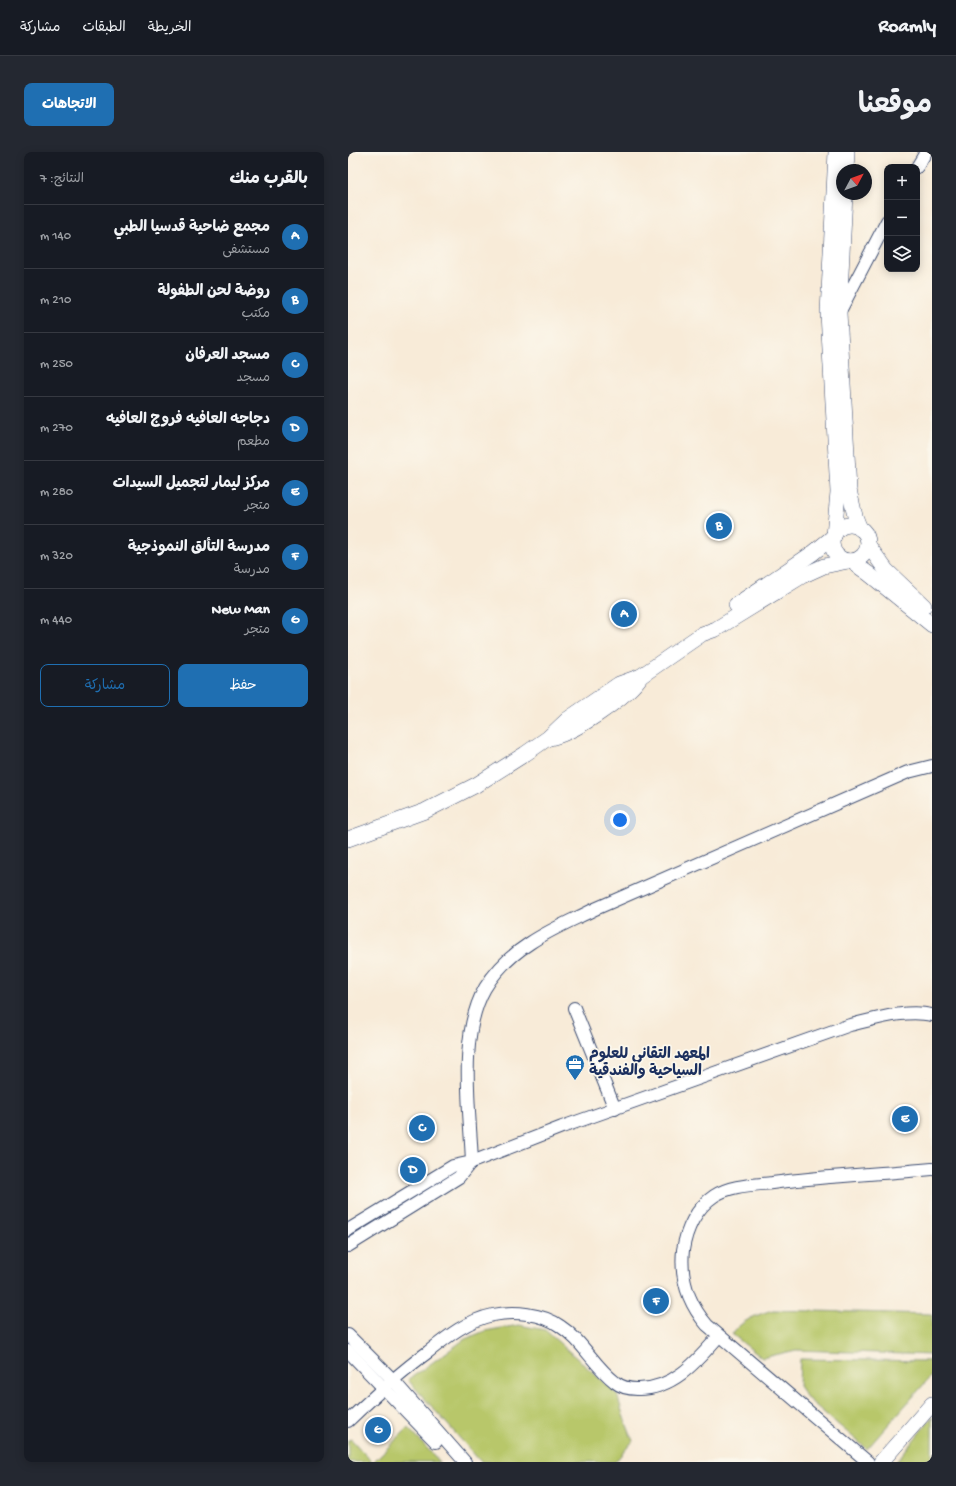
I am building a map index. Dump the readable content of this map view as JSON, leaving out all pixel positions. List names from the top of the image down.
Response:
{
  "places": {
    "office": ["المعهد التقاني للعلوم السياحية والفندقية"]
  },
  "north": "top right",
  "page": {
    "header": "Roamly",
    "nav": ["الخريطة", "الطبقات", "مشاركة"],
    "title": "موقعنا",
    "buttons": [
      "الاتجاهات",
      ["حفظ", "مشاركة"]
    ],
    "heading": ["بالقرب منك", "النتائج: 7"],
    "map_buttons": ["+", "−"],
    "list": [
      {
        "mark": "A",
        "name": "مجمع ضاحية قدسيا الطبي",
        "note": "مستشفى",
        "value": "140 m"
      },
      {
        "mark": "B",
        "name": "روضة لحن الطفولة",
        "note": "مكتب",
        "value": "210 m"
      },
      {
        "mark": "C",
        "name": "مسجد العرفان",
        "note": "مسجد",
        "value": "250 m"
      },
      {
        "mark": "D",
        "name": "دجاجه العافيه فروج العافيه",
        "note": "مطعم",
        "value": "270 m"
      },
      {
        "mark": "E",
        "name": "مركز ليمار لتجميل السيدات",
        "note": "متجر",
        "value": "280 m"
      },
      {
        "mark": "F",
        "name": "مدرسة التألق النموذجية",
        "note": "مدرسة",
        "value": "320 m"
      },
      {
        "mark": "G",
        "name": "New Man",
        "note": "متجر",
        "value": "440 m"
      }
    ],
    "pins": [
      "B",
      "A",
      "E",
      "C",
      "D",
      "F",
      "G"
    ]
  }
}
